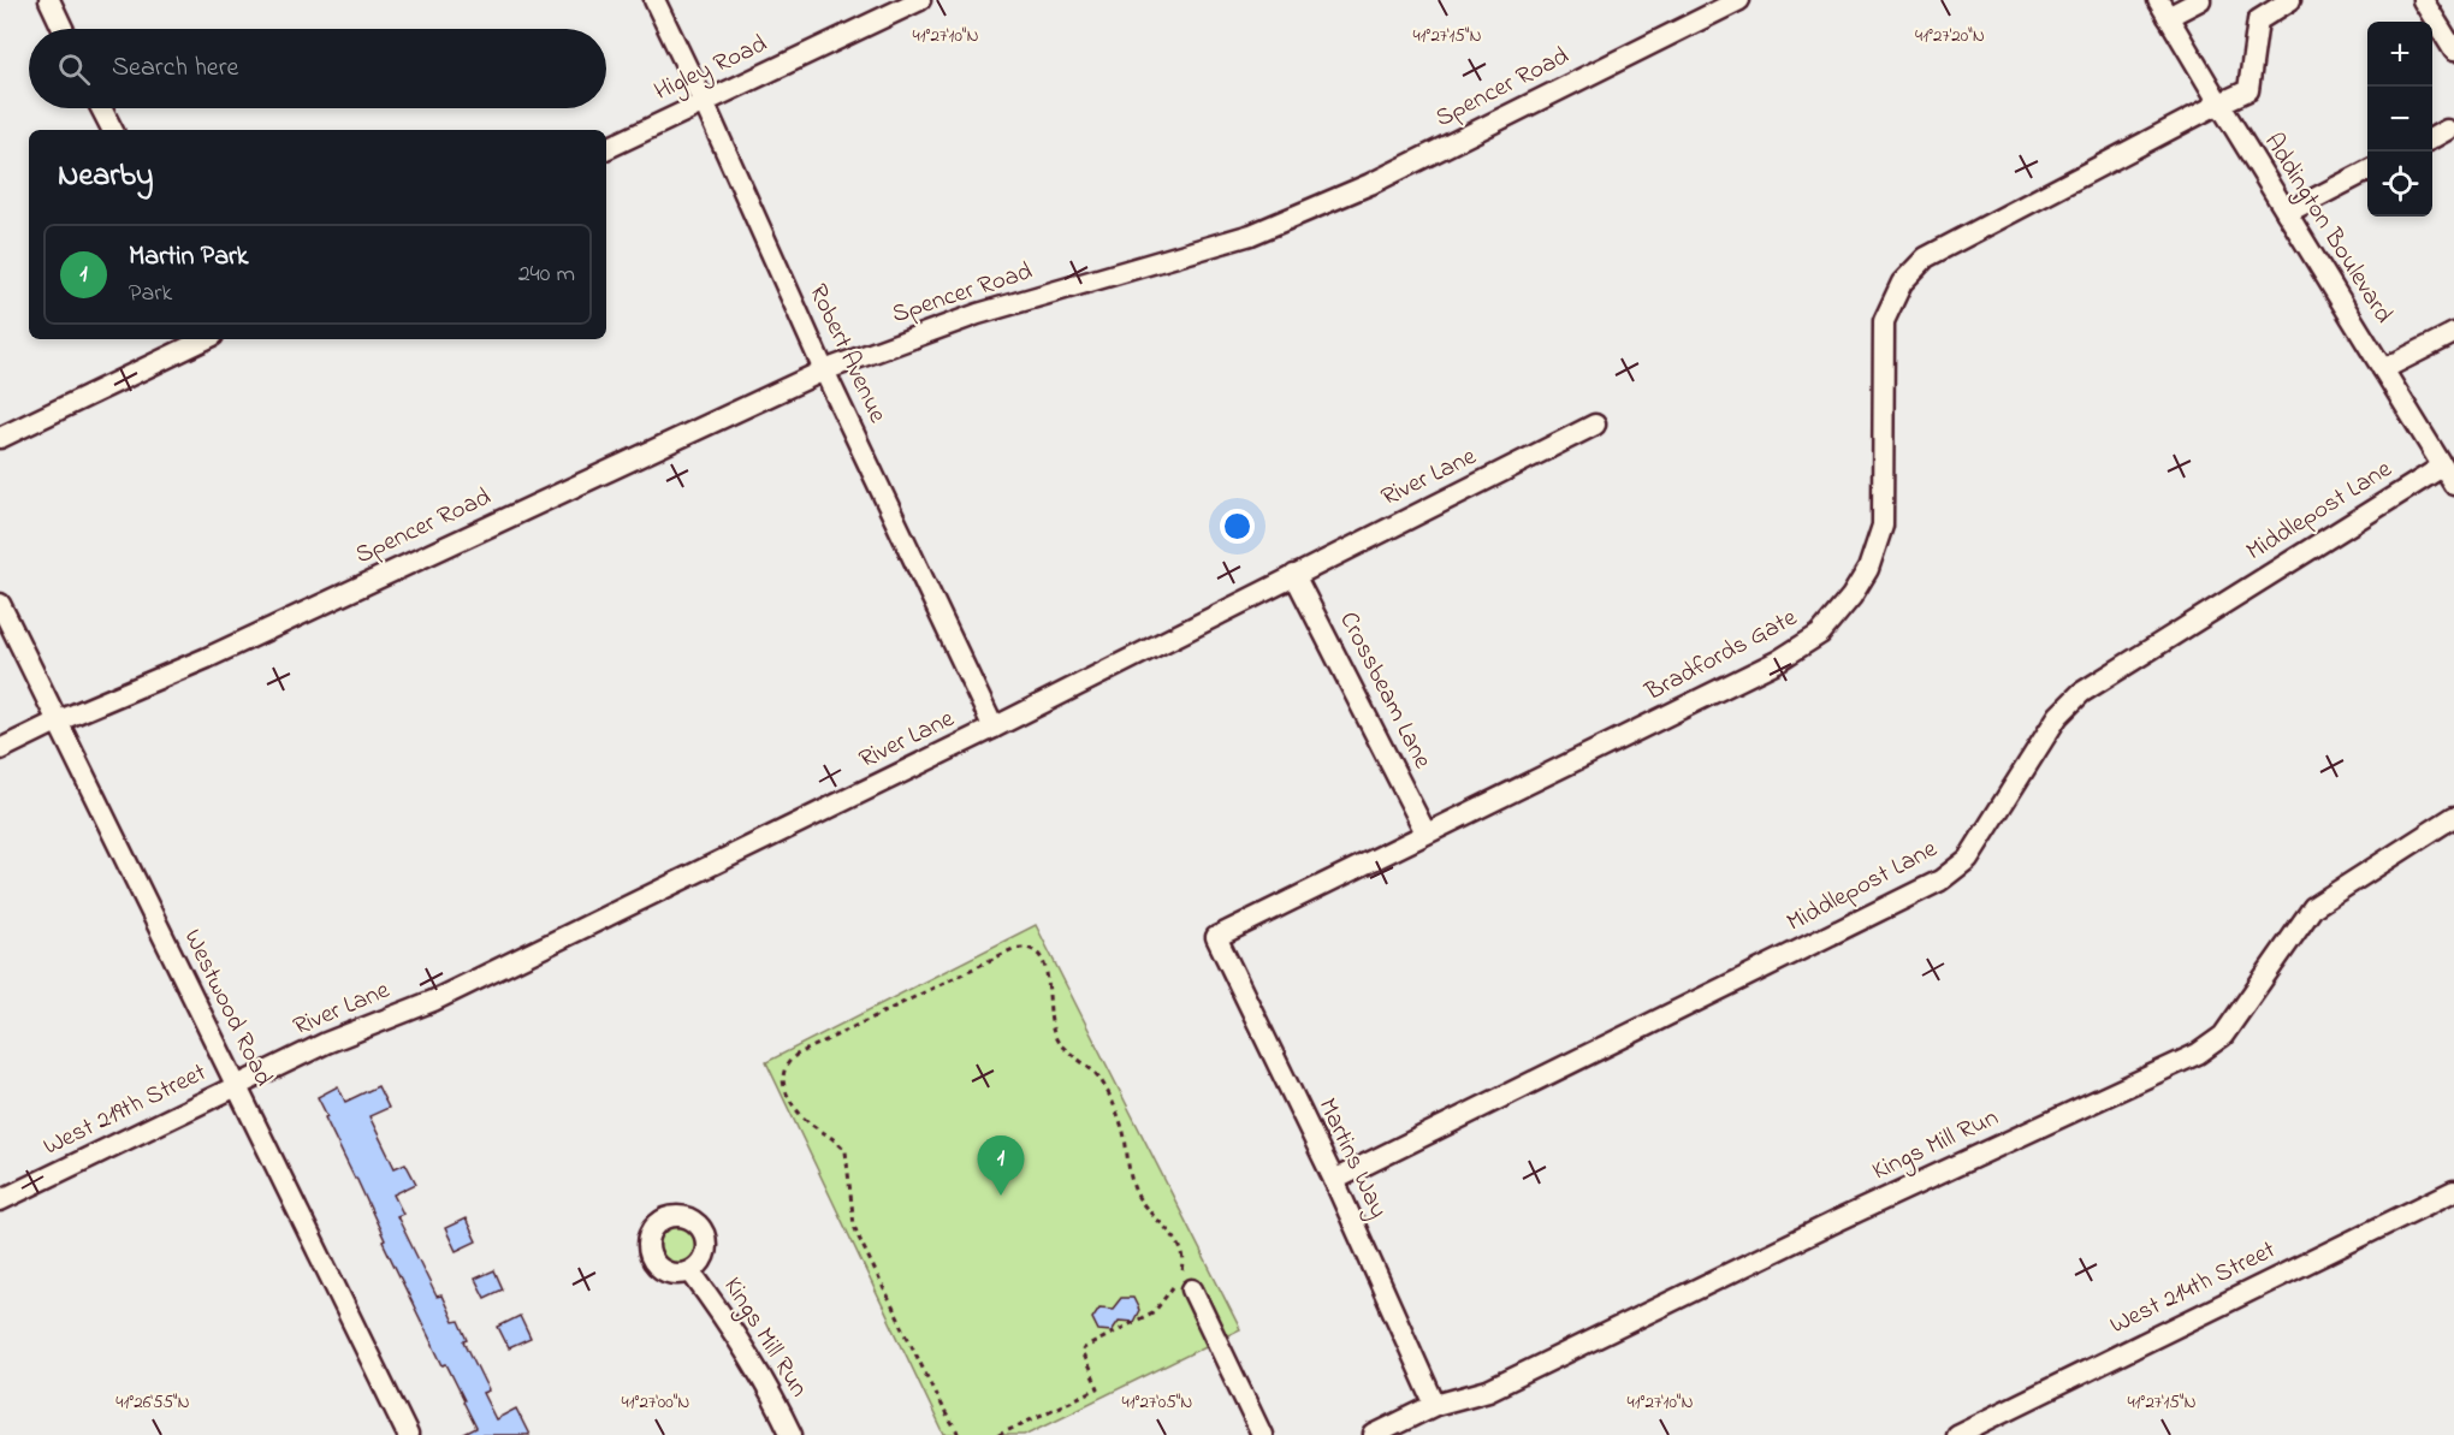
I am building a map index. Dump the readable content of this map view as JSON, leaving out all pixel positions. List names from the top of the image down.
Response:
{
  "streets": {
    "street": [
      "Higley Road",
      "Spencer Road",
      "Addington Boulevard",
      "Robert Avenue",
      "River Lane",
      "Middlepost Lane",
      "Bradfords Gate",
      "Crossbeam Lane",
      "Westwood Road",
      "West 219th Street",
      "Kings Mill Run",
      "Martins Way",
      "West 214th Street"
    ]
  },
  "crossings": [
    ["Higley Road", "Robert Avenue"],
    ["Spencer Road", "Robert Avenue"],
    ["Spencer Road", "Westwood Road"],
    ["Addington Boulevard", "Middlepost Lane"],
    ["Addington Boulevard", "Bradfords Gate"],
    ["Robert Avenue", "River Lane"],
    ["River Lane", "Crossbeam Lane"],
    ["River Lane", "Westwood Road"],
    ["River Lane", "West 219th Street"],
    ["Middlepost Lane", "Martins Way"],
    ["Bradfords Gate", "Crossbeam Lane"],
    ["Bradfords Gate", "Martins Way"],
    ["Westwood Road", "West 219th Street"],
    ["Kings Mill Run", "Martins Way"]
  ],
  "page": {
    "map_buttons": ["+", "−"],
    "search": "Search here",
    "heading": "Nearby",
    "list": [
      {
        "mark": "1",
        "name": "Martin Park",
        "note": "Park",
        "value": "240 m"
      }
    ],
    "pins": "1"
  },
  "coordinates": [
    "41°27'10\"N",
    "41°27'15\"N",
    "41°27'20\"N",
    "41°26'55\"N",
    "41°27'00\"N",
    "41°27'05\"N"
  ]
}
